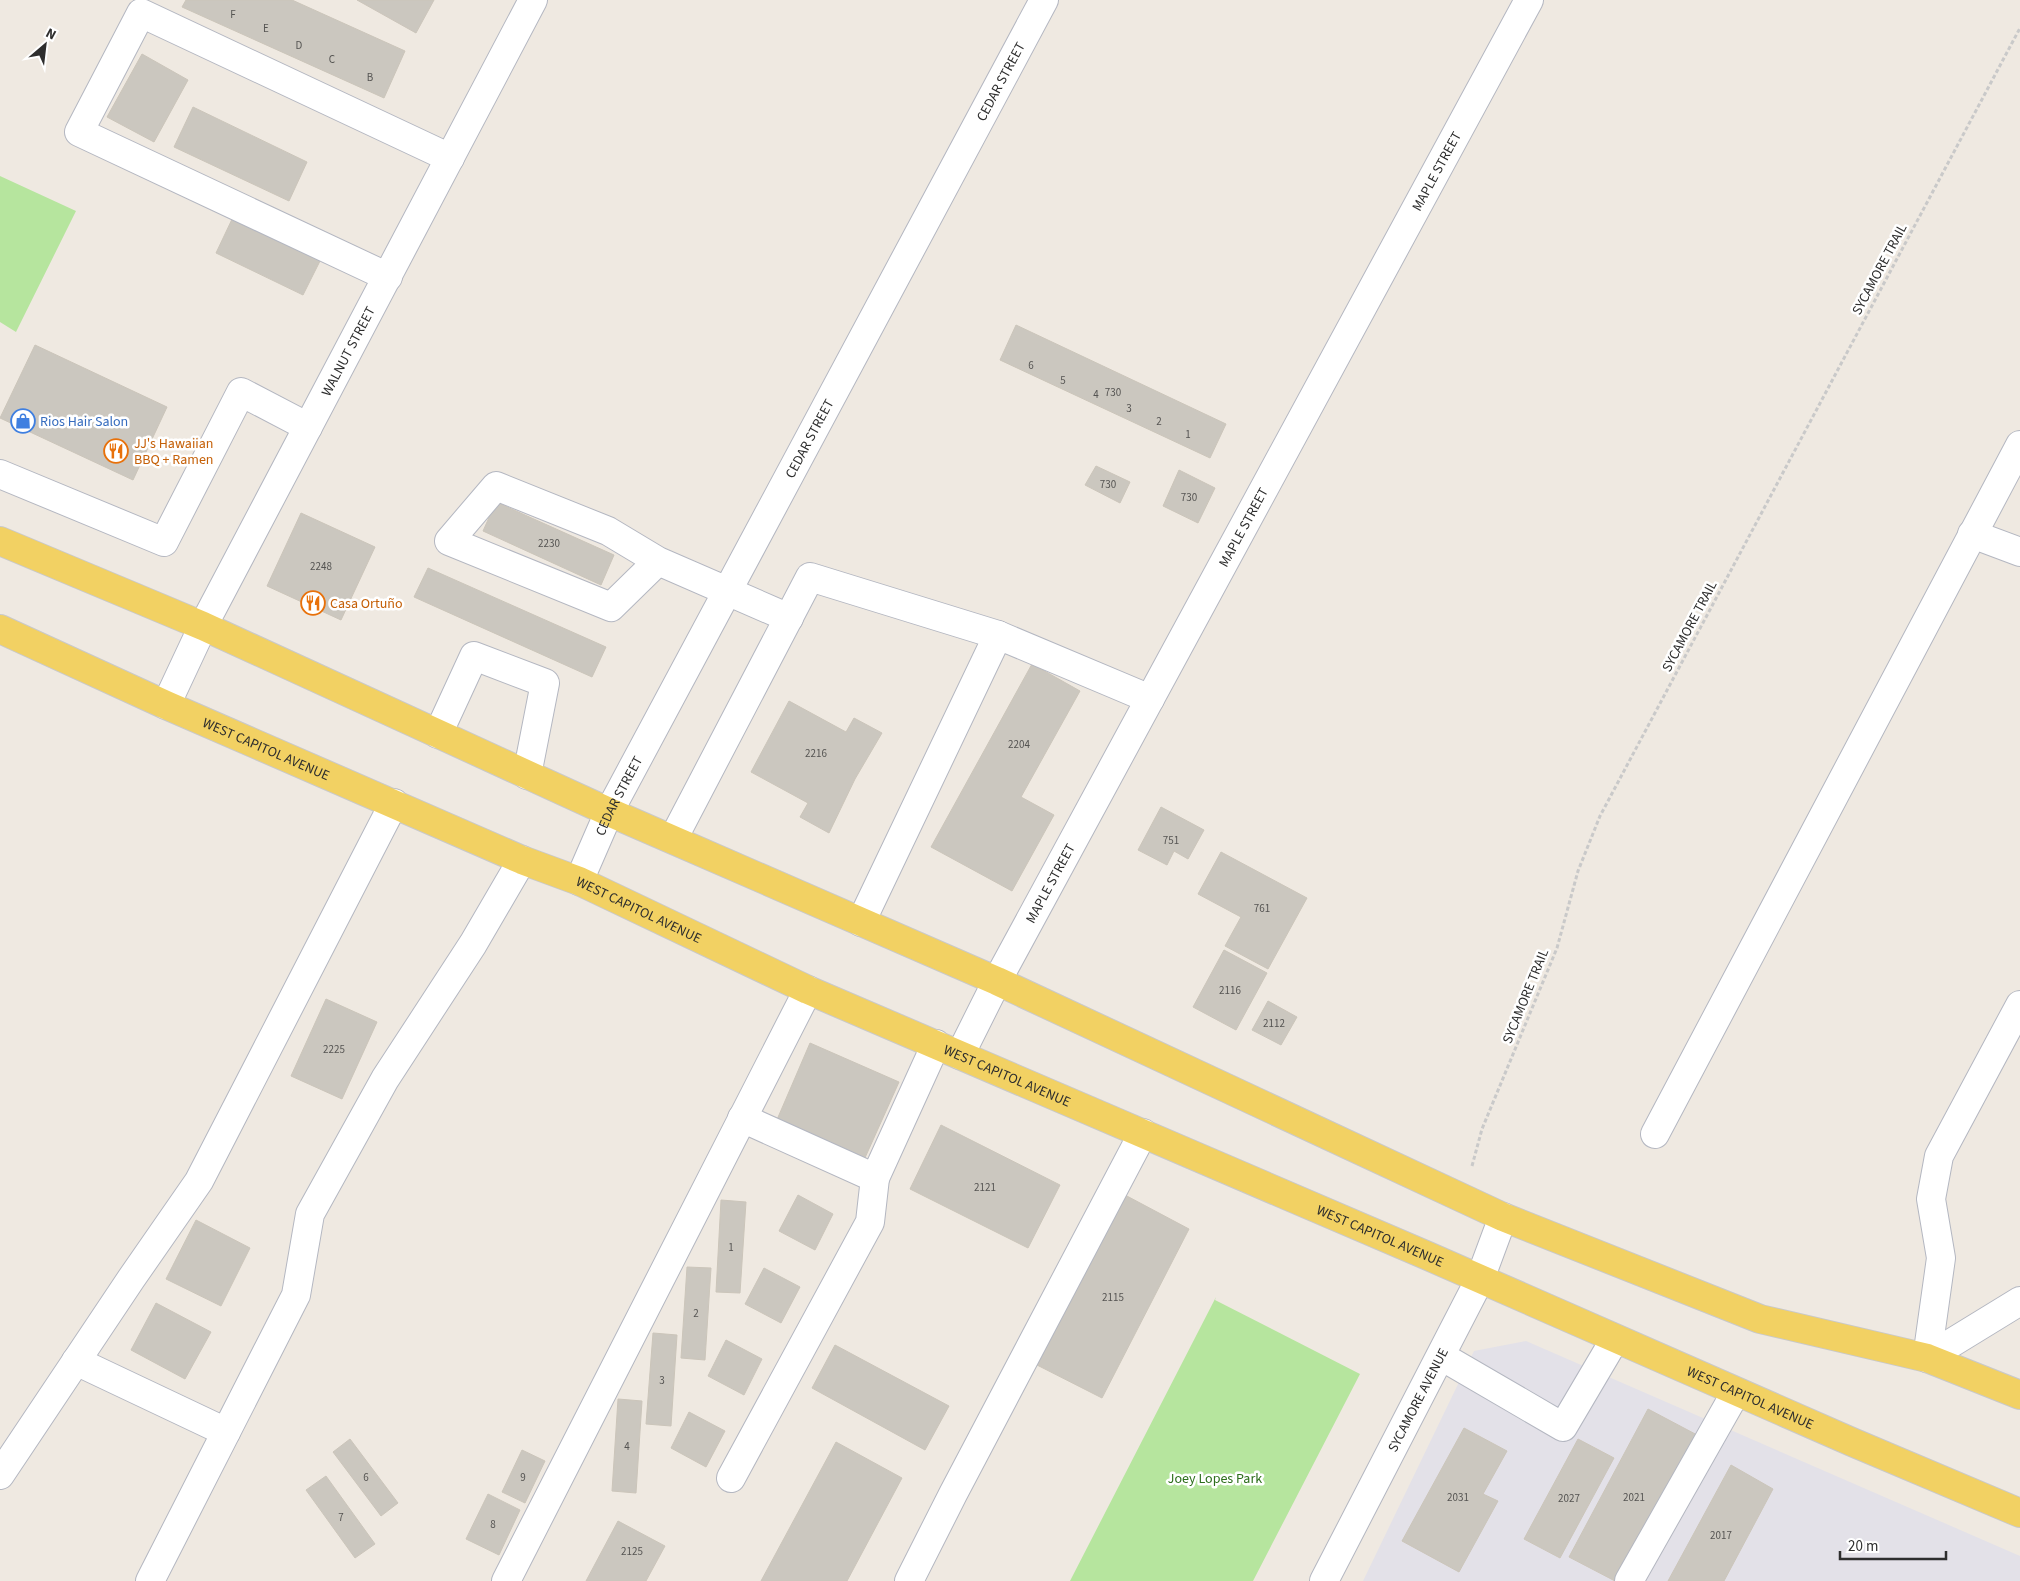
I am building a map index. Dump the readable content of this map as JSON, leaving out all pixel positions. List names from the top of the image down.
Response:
{
  "streets": {
    "main road": ["WEST CAPITOL AVENUE"],
    "street": [
      "CEDAR STREET",
      "MAPLE STREET",
      "WALNUT STREET",
      "SYCAMORE AVENUE"
    ],
    "path": ["SYCAMORE TRAIL"]
  },
  "crossings": [
    ["CEDAR STREET", "WEST CAPITOL AVENUE"],
    ["MAPLE STREET", "WEST CAPITOL AVENUE"],
    ["WALNUT STREET", "WEST CAPITOL AVENUE"],
    ["WEST CAPITOL AVENUE", "SYCAMORE AVENUE"]
  ],
  "parks": ["Joey Lopes Park"],
  "places": {
    "shop": ["Rios Hair Salon"],
    "restaurant": ["JJ's Hawaiian BBQ + Ramen", "Casa Ortuño"]
  },
  "house_numbers": [
    "F",
    "E",
    "D",
    "C",
    "B",
    "6",
    "5",
    "730",
    "4",
    "3",
    "2",
    "1",
    "730",
    "730",
    "2230",
    "2248",
    "2204",
    "2216",
    "751",
    "761",
    "2116",
    "2112",
    "2225",
    "2121",
    "1",
    "2115",
    "2",
    "3",
    "4",
    "6",
    "9",
    "2031",
    "2021",
    "2027",
    "7",
    "8",
    "2017",
    "2125"
  ],
  "scale_bar": "20 m",
  "north": "top right"
}
